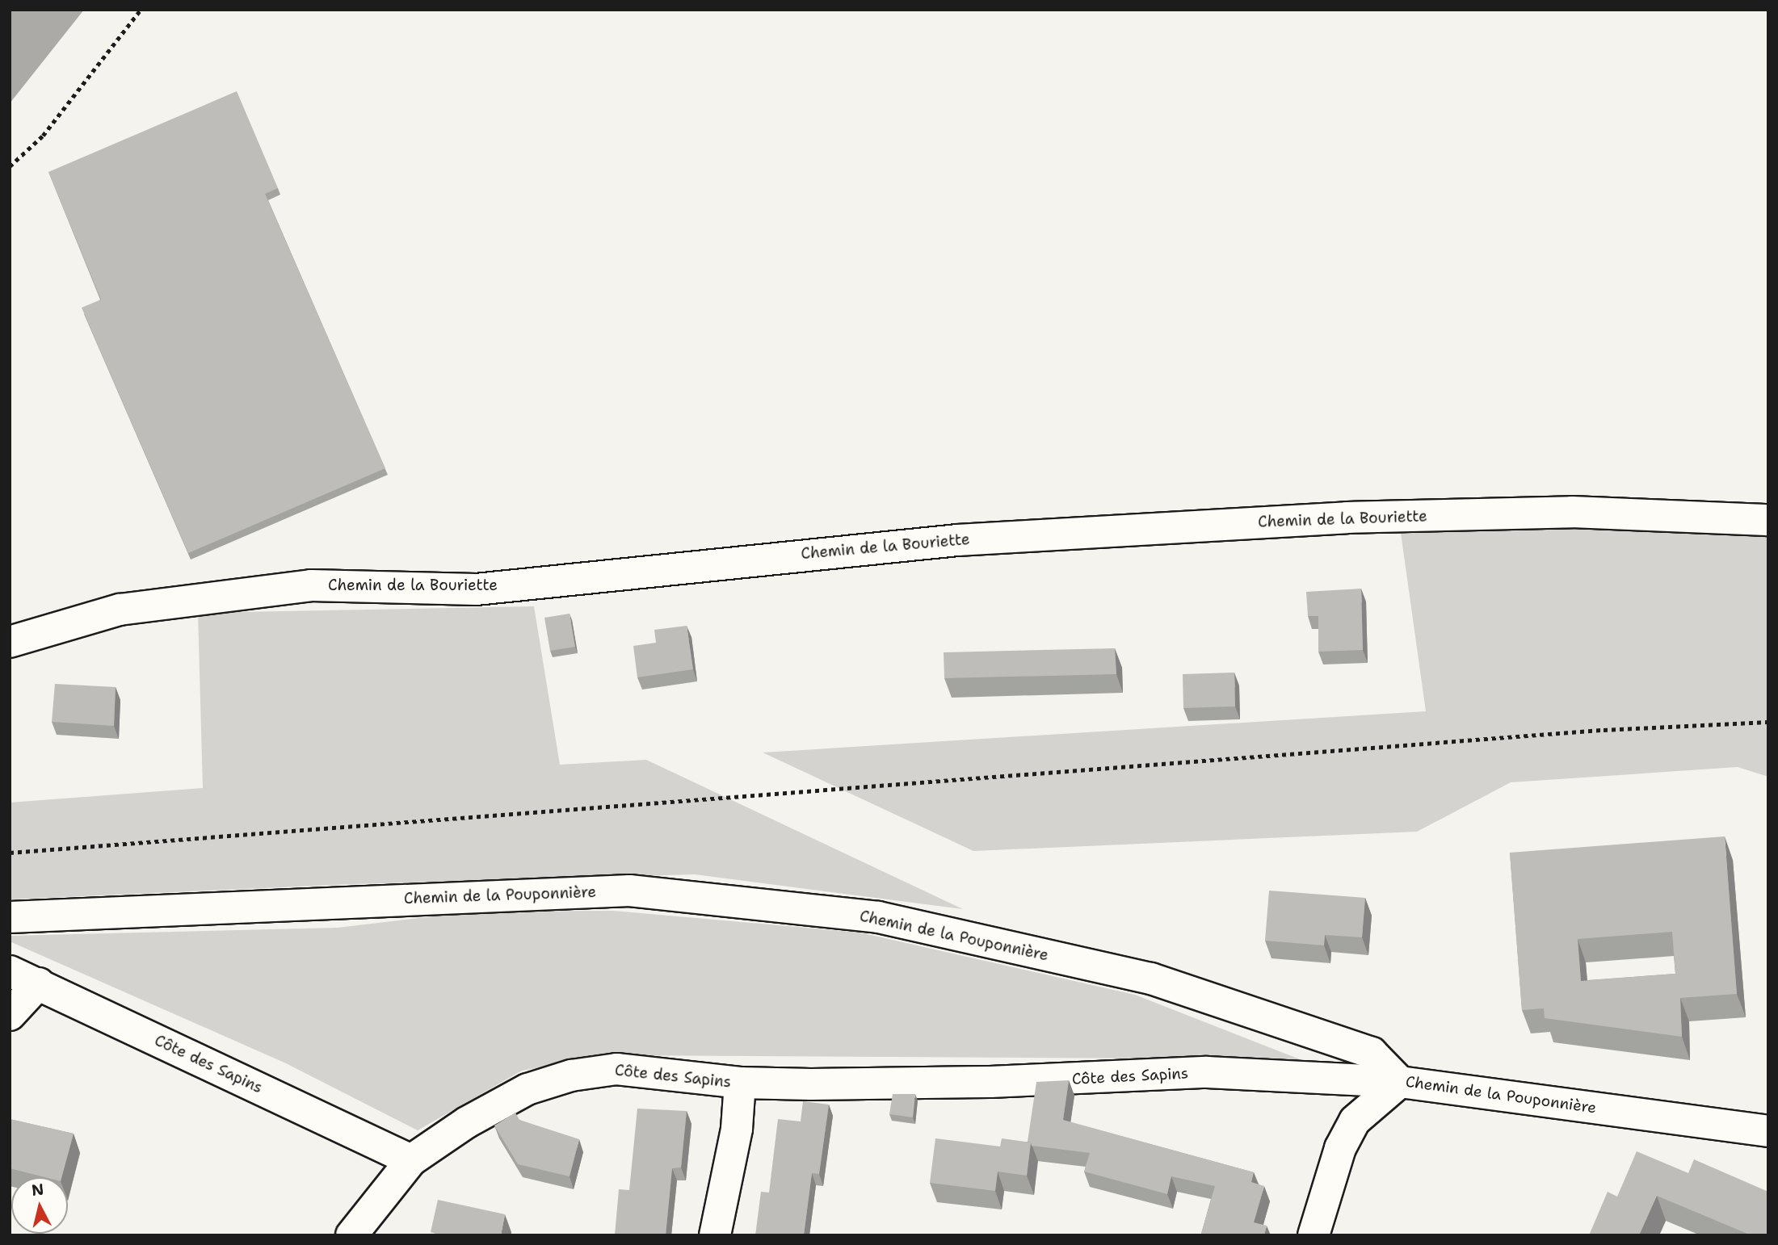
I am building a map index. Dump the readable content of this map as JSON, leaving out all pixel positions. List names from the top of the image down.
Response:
{
  "streets": {
    "street": ["Chemin de la Bouriette", "Chemin de la Pouponnière", "Côte des Sapins"]
  },
  "crossings": [
    ["Chemin de la Pouponnière", "Côte des Sapins"]
  ],
  "north": "top"
}
